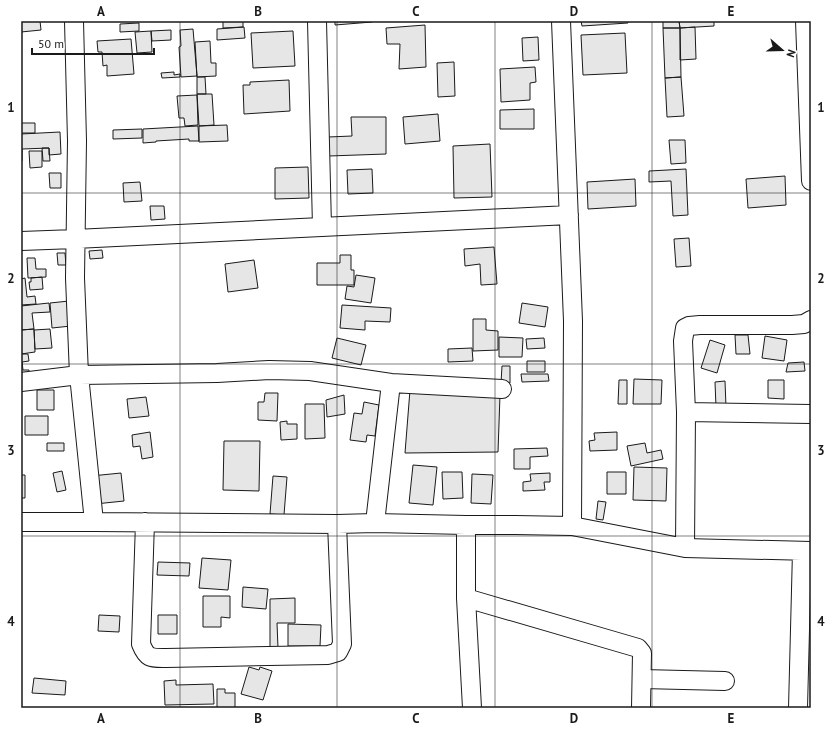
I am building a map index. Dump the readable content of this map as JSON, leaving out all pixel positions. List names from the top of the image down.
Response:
{
  "scale_bar": "50 m",
  "north": "right",
  "grid": {
    "columns": [
      "A",
      "B",
      "C",
      "D",
      "E"
    ],
    "rows": [
      "1",
      "2",
      "3",
      "4"
    ]
  }
}
